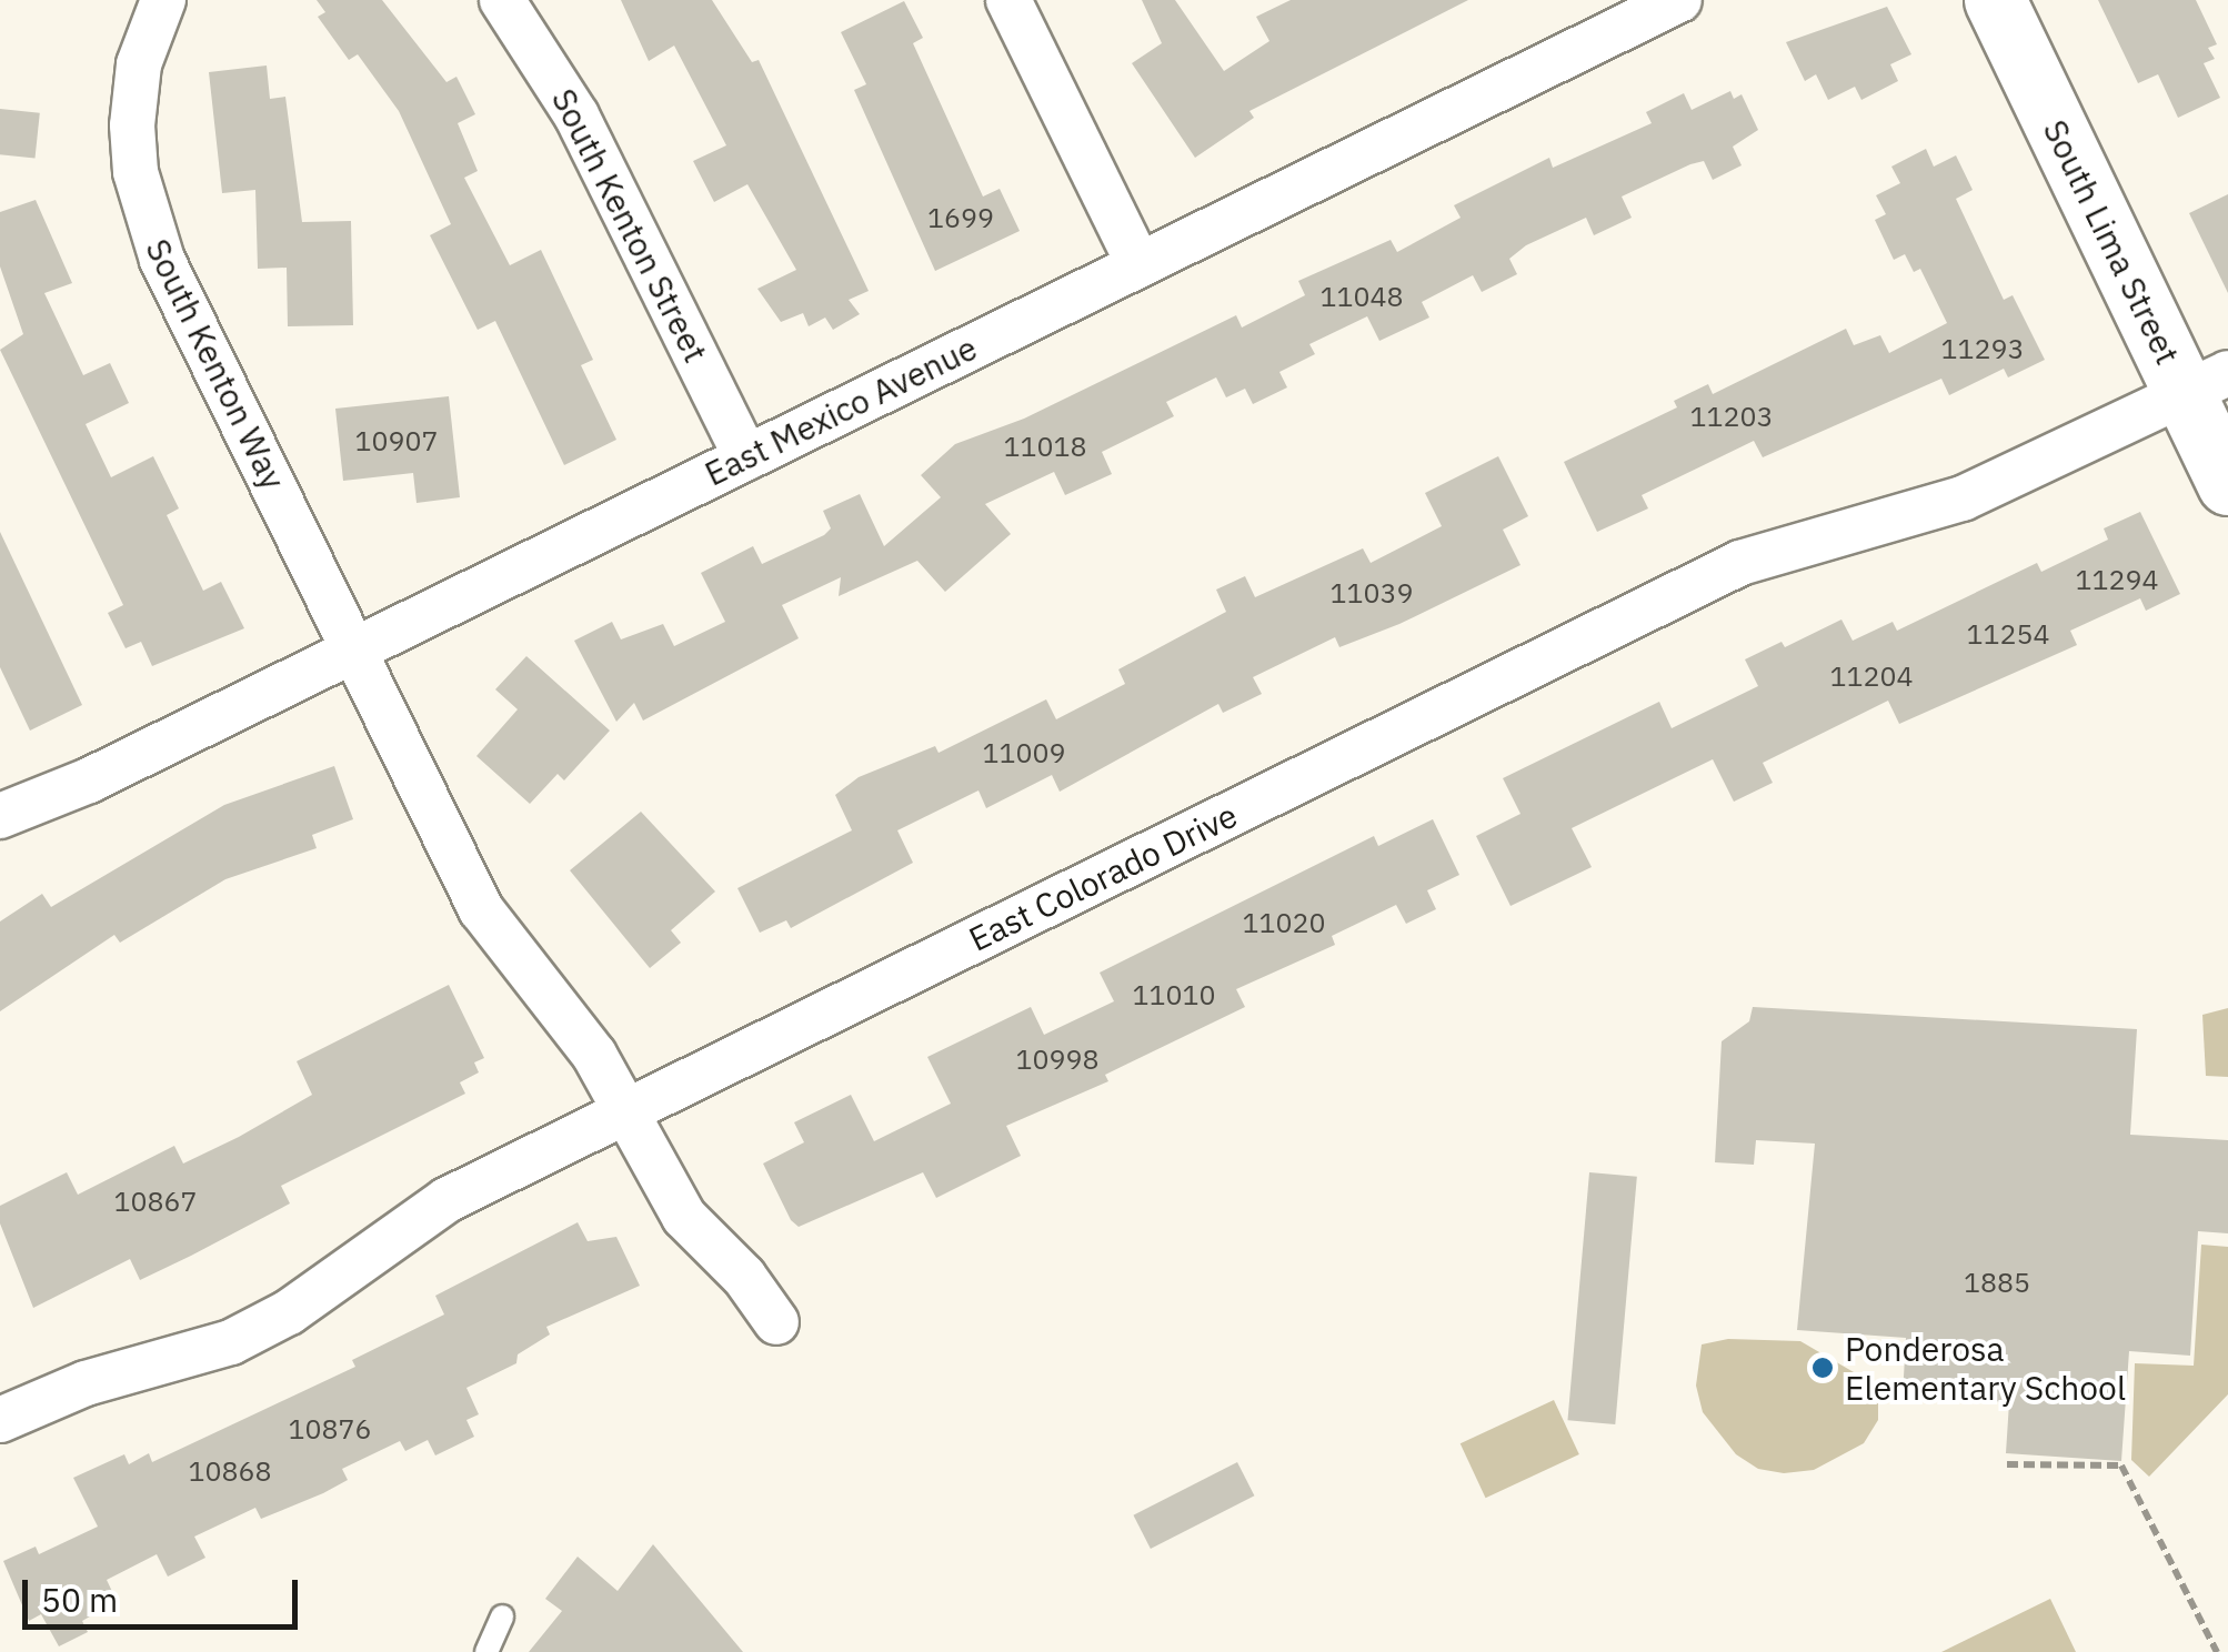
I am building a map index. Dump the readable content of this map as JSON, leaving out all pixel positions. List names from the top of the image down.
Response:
{
  "streets": {
    "street": [
      "South Kenton Street",
      "South Lima Street",
      "South Kenton Way",
      "East Mexico Avenue",
      "East Colorado Drive"
    ]
  },
  "crossings": [
    ["South Kenton Street", "East Mexico Avenue"],
    ["South Lima Street", "East Colorado Drive"],
    ["South Kenton Way", "East Mexico Avenue"]
  ],
  "places": ["Ponderosa Elementary School"],
  "house_numbers": [
    "1699",
    "11048",
    "11293",
    "11203",
    "10907",
    "11018",
    "11294",
    "11039",
    "11254",
    "11204",
    "11009",
    "11020",
    "11010",
    "10998",
    "10867",
    "1885",
    "10876",
    "10868"
  ],
  "scale_bar": "50 m"
}
